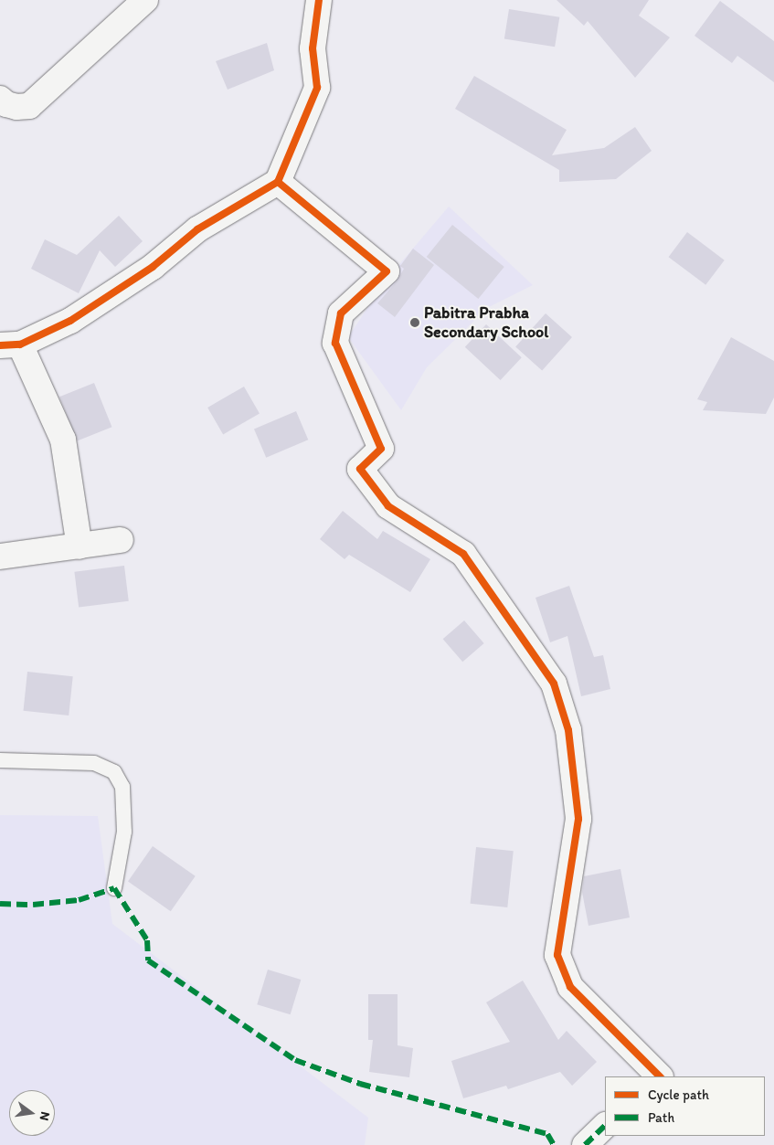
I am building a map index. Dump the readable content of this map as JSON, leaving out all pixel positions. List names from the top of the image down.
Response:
{
  "places": ["Pabitra Prabha Secondary School"],
  "legend": ["Cycle path", "Path"],
  "north": "right"
}
